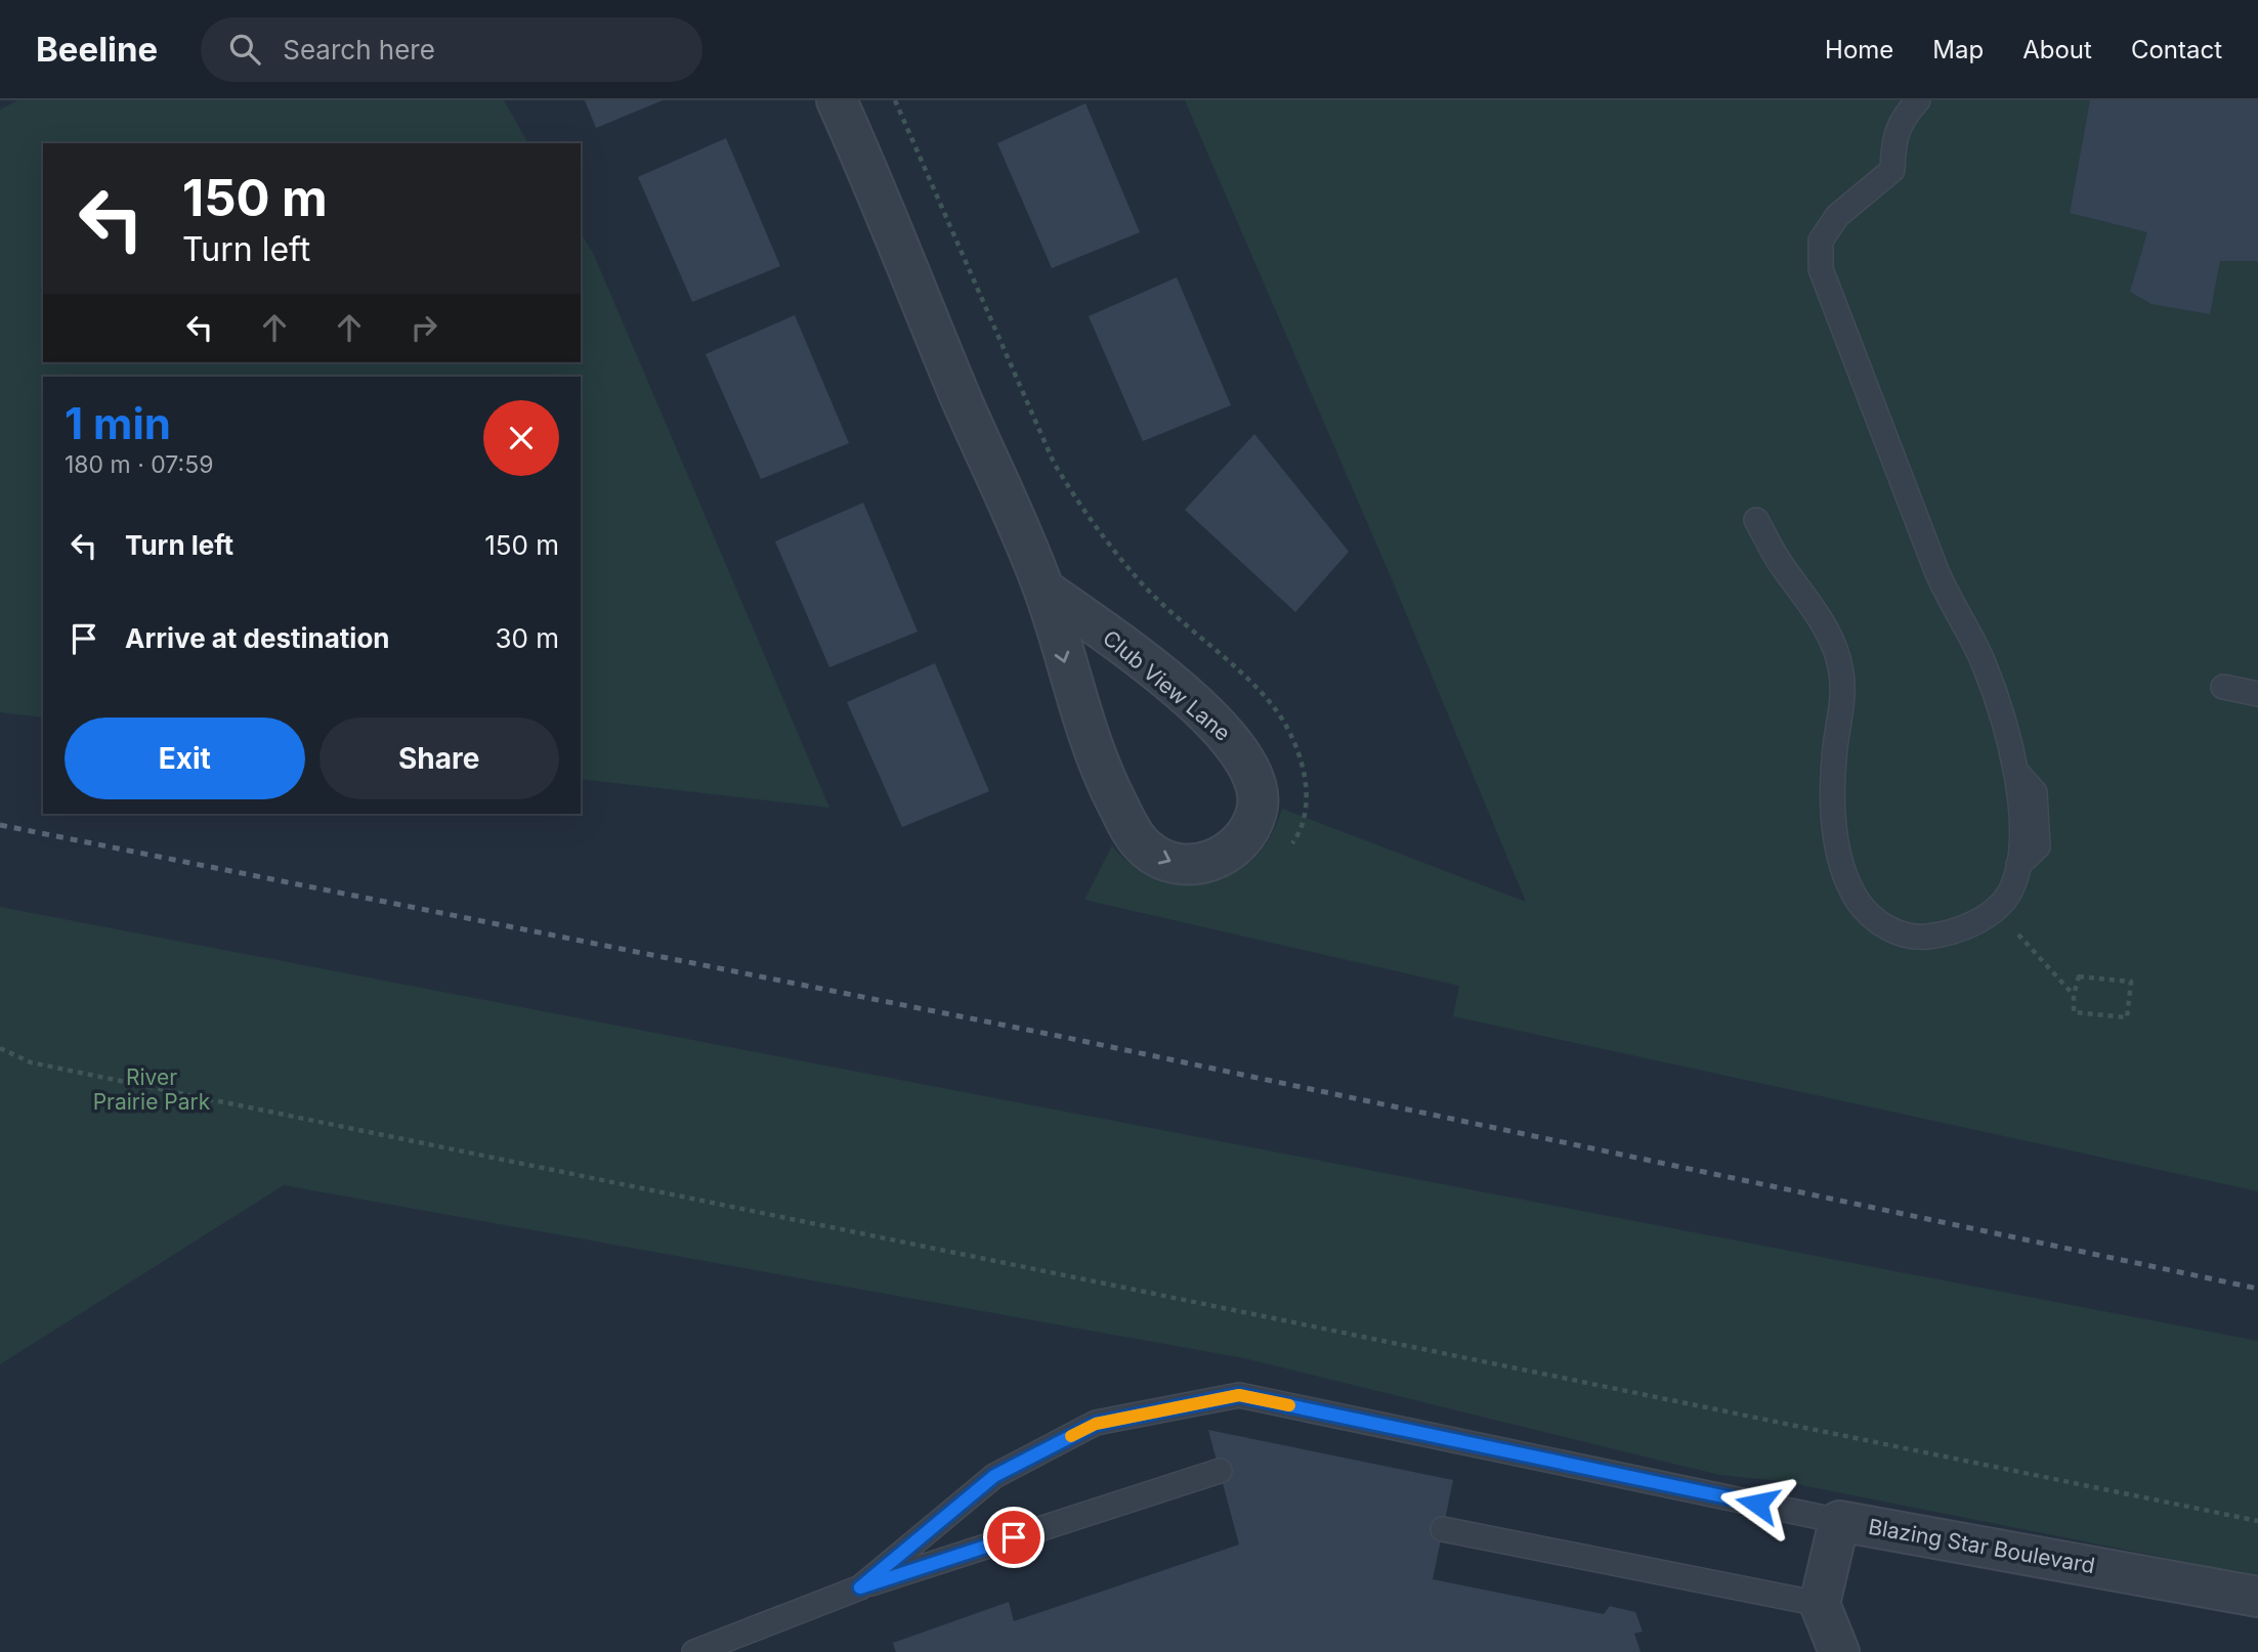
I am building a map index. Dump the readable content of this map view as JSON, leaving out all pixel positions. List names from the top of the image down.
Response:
{
  "streets": {
    "street": ["Club View Lane", "Blazing Star Boulevard"]
  },
  "parks": ["River Prairie Park"],
  "page": {
    "header": "Beeline",
    "search": "Search here",
    "nav": [
      "Home",
      "Map",
      "About",
      "Contact"
    ],
    "turn": ["150 m", "Turn left"],
    "heading": ["1 min", "180 m · 07:59"],
    "list": [
      {
        "name": "Turn left",
        "value": "150 m"
      },
      {
        "name": "Arrive at destination",
        "value": "30 m"
      }
    ],
    "buttons": ["Exit", "Share"]
  }
}
